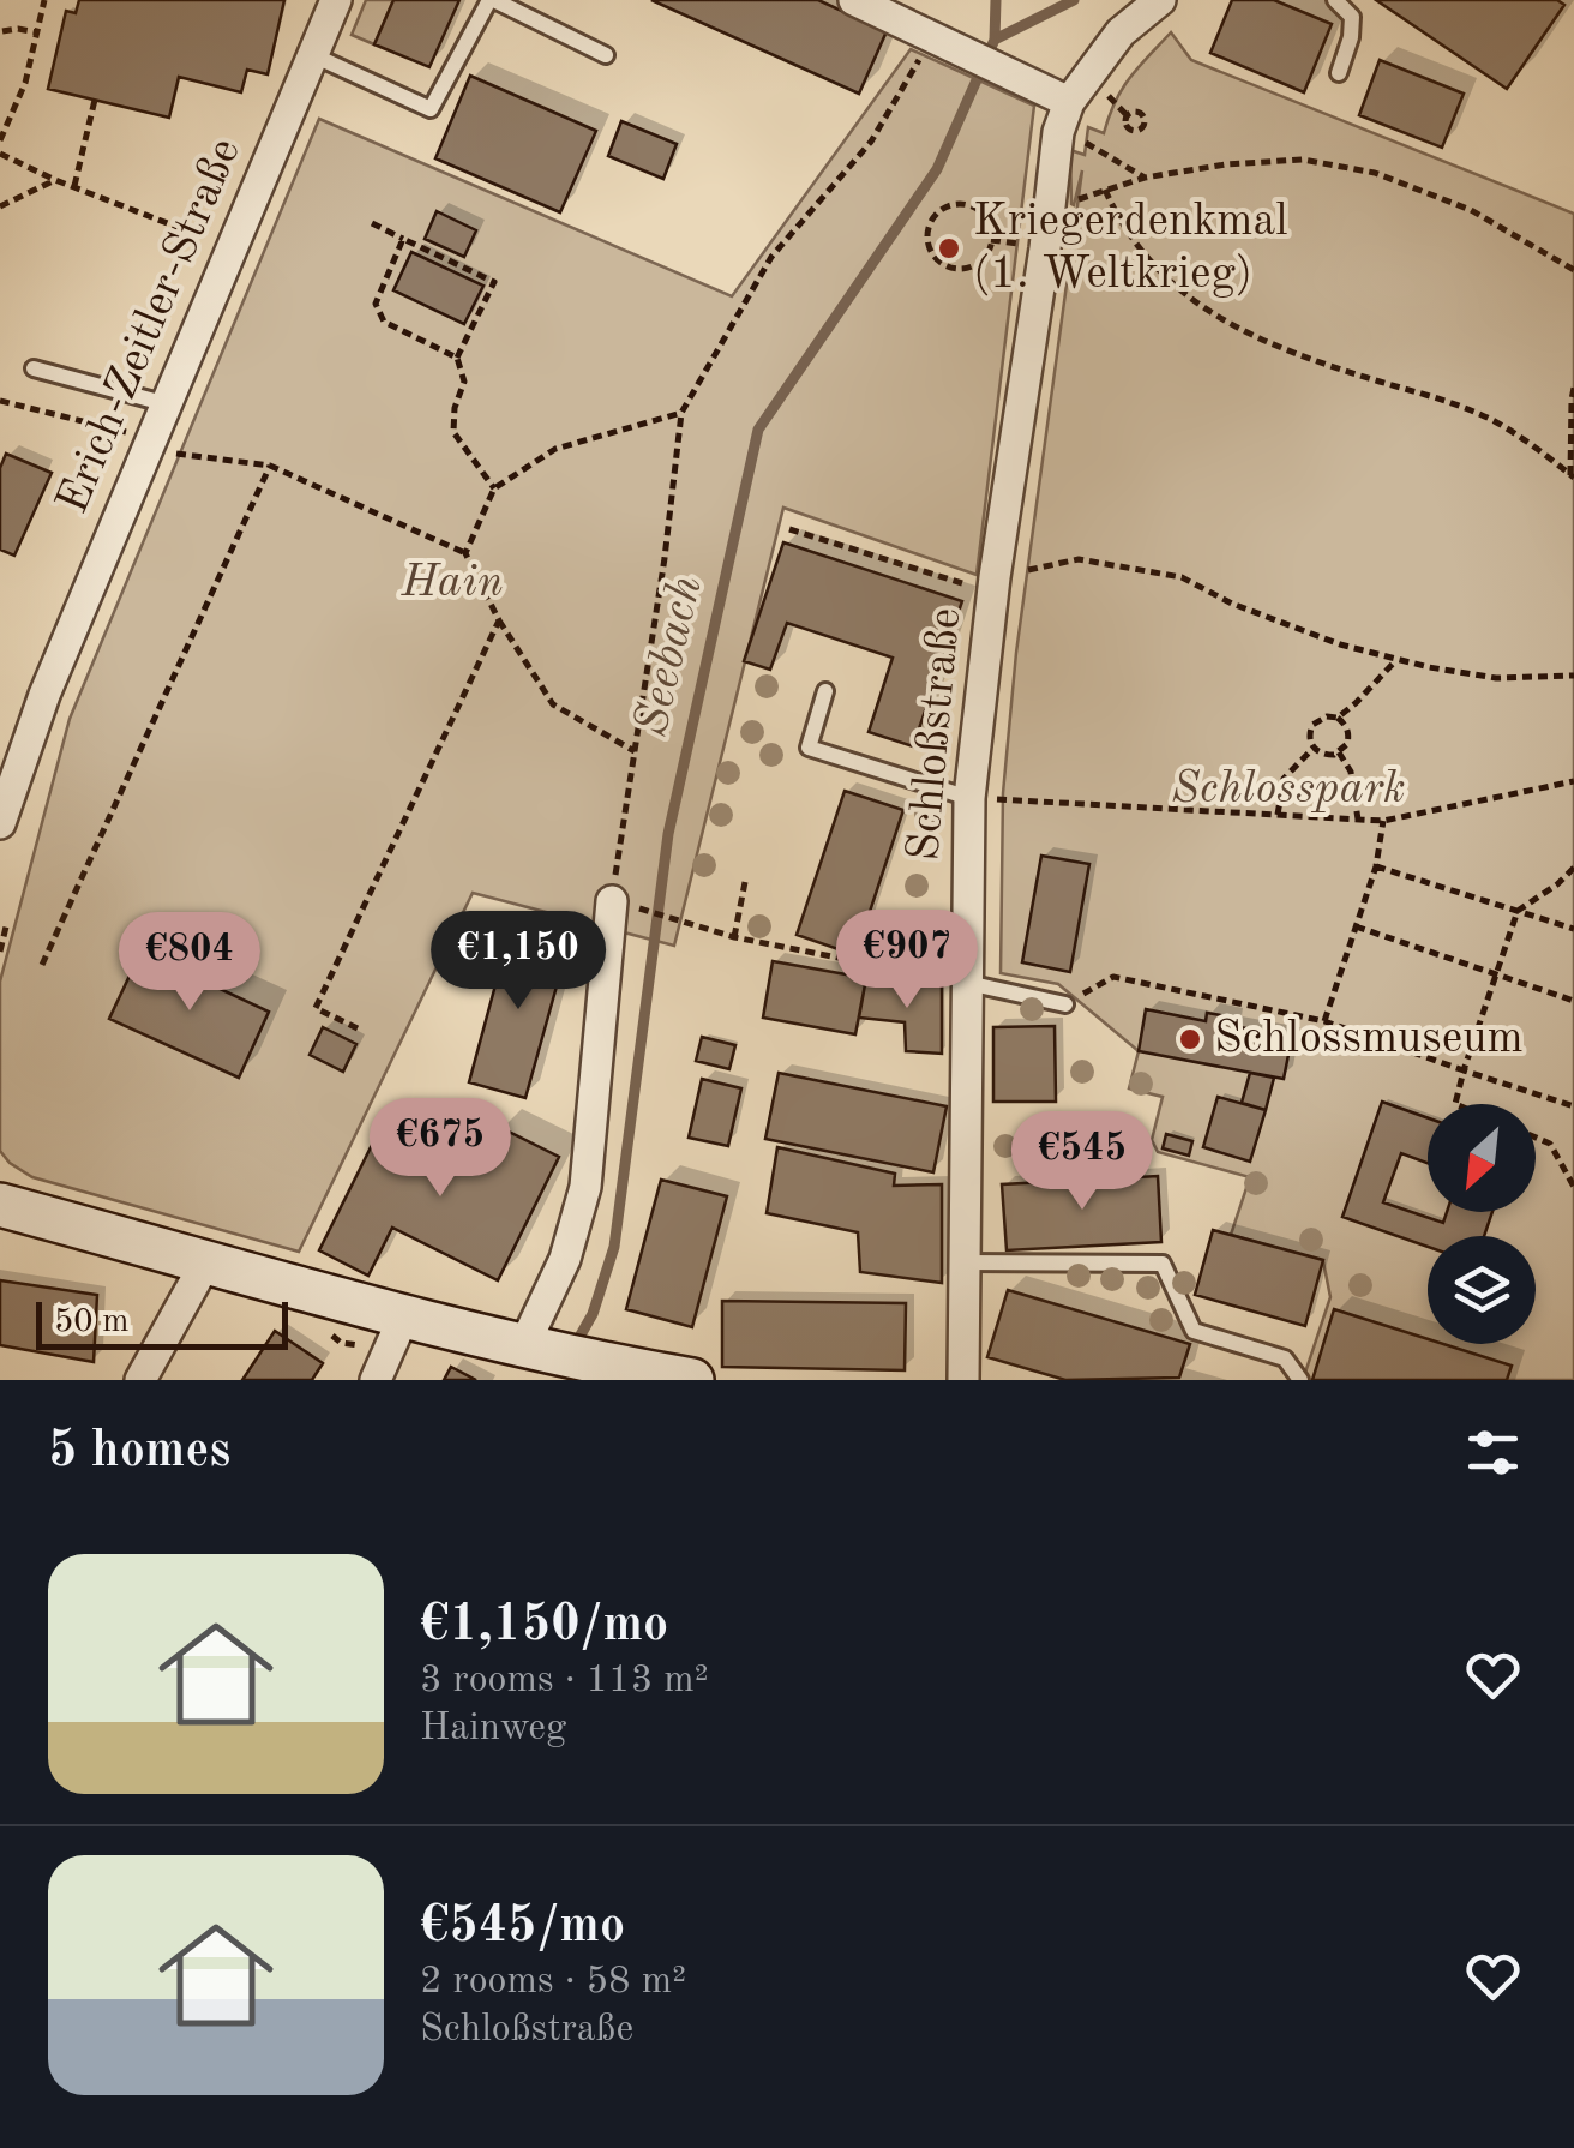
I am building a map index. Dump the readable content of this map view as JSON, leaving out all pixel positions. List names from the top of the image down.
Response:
{
  "streets": {
    "street": ["Erich-Zeitler-Straße", "Schloßstraße"]
  },
  "water": ["Seebach"],
  "parks": ["Hain", "Schlosspark"],
  "places": ["Kriegerdenkmal (1. Weltkrieg)", "Schlossmuseum"],
  "scale_bar": "50 m",
  "north": "bottom left",
  "page": {
    "price": [
      "€907",
      "€1,150",
      "€804",
      "€675",
      "€545"
    ],
    "scale": "50 m",
    "heading": "5 homes",
    "list": [
      {
        "name": "€1,150/mo",
        "note": "3 rooms · 113 m² · Hainweg"
      },
      {
        "name": "€545/mo",
        "note": "2 rooms · 58 m² · Schloßstraße"
      }
    ]
  }
}
